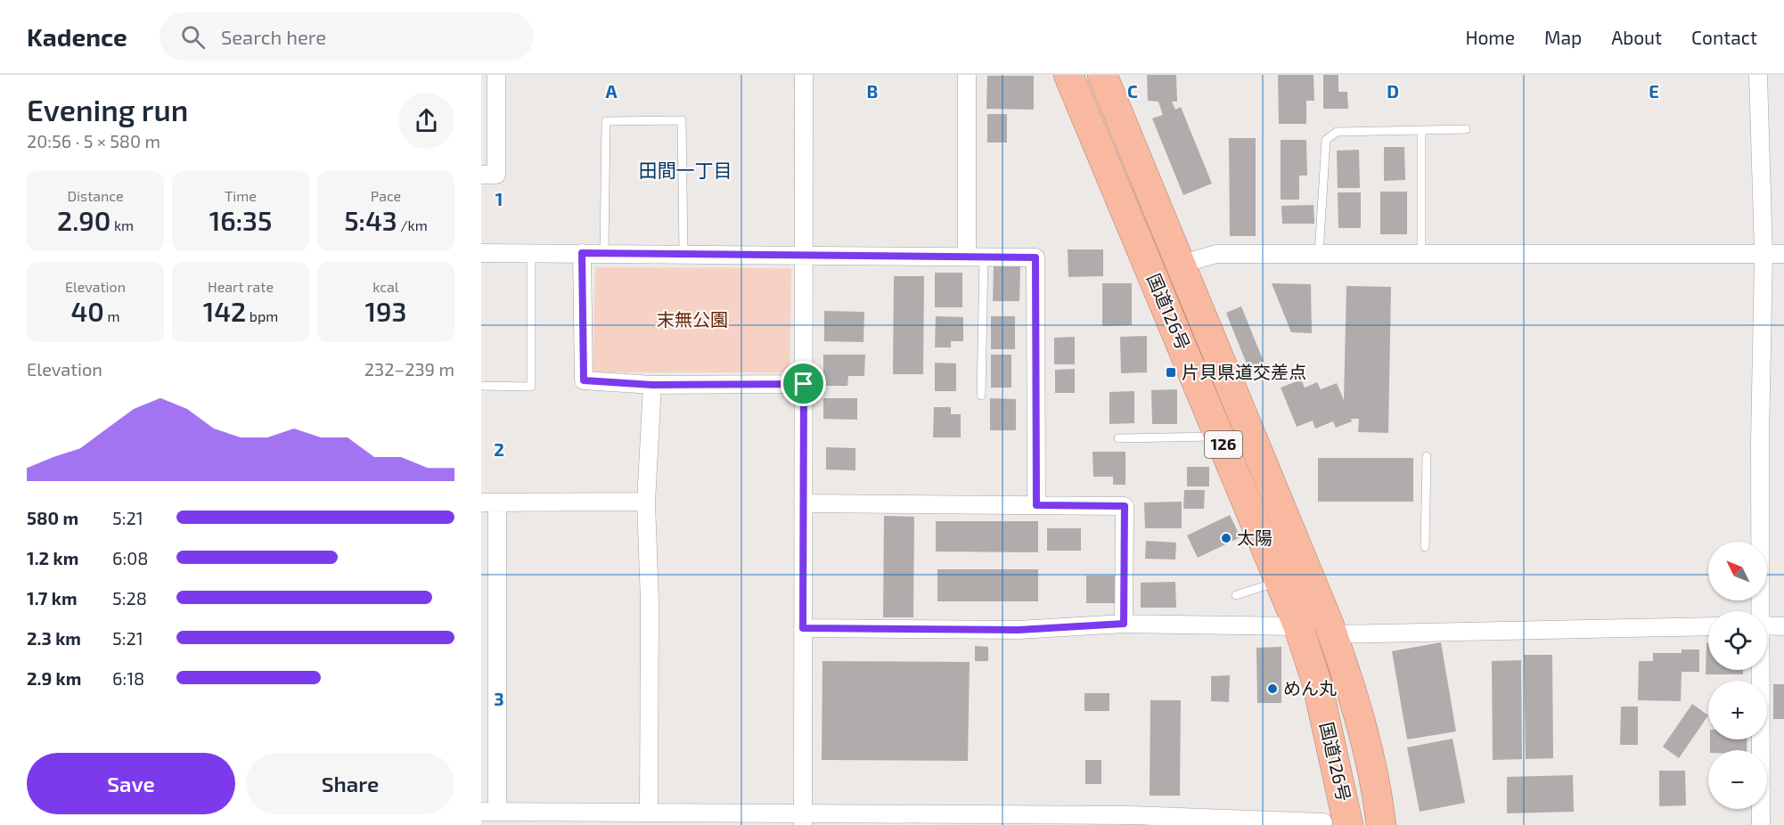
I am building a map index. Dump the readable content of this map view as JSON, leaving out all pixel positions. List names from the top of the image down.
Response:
{
  "streets": {
    "highway": ["国道126号", "126"]
  },
  "crossings": [
    ["国道126号", "126"]
  ],
  "districts": ["田間一丁目"],
  "parks": ["末無公園"],
  "places": {
    "transit": ["片貝県道交差点"],
    "other": ["太陽", "めん丸"]
  },
  "north": "top left",
  "page": {
    "header": "Kadence",
    "search": "Search here",
    "nav": [
      "Home",
      "Map",
      "About",
      "Contact"
    ],
    "heading": ["Evening run", "20:56 · 5 × 580 m"],
    "stats": [
      ["Distance", "2.90 km"],
      ["Time", "16:35"],
      ["Pace", "5:43 /km"],
      ["Elevation", "40 m"],
      ["Heart rate", "142 bpm"],
      ["kcal", "193"]
    ],
    "chart": ["Elevation", "232–239 m"],
    "list": [
      {
        "name": "580 m",
        "note": "5:21"
      },
      {
        "name": "1.2 km",
        "note": "6:08"
      },
      {
        "name": "1.7 km",
        "note": "5:28"
      },
      {
        "name": "2.3 km",
        "note": "5:21"
      },
      {
        "name": "2.9 km",
        "note": "6:18"
      }
    ],
    "map_buttons": ["+", "−"],
    "buttons": ["Save", "Share"]
  },
  "grid": {
    "columns": [
      "A",
      "B",
      "C",
      "D",
      "E"
    ],
    "rows": ["1", "2", "3"]
  }
}
